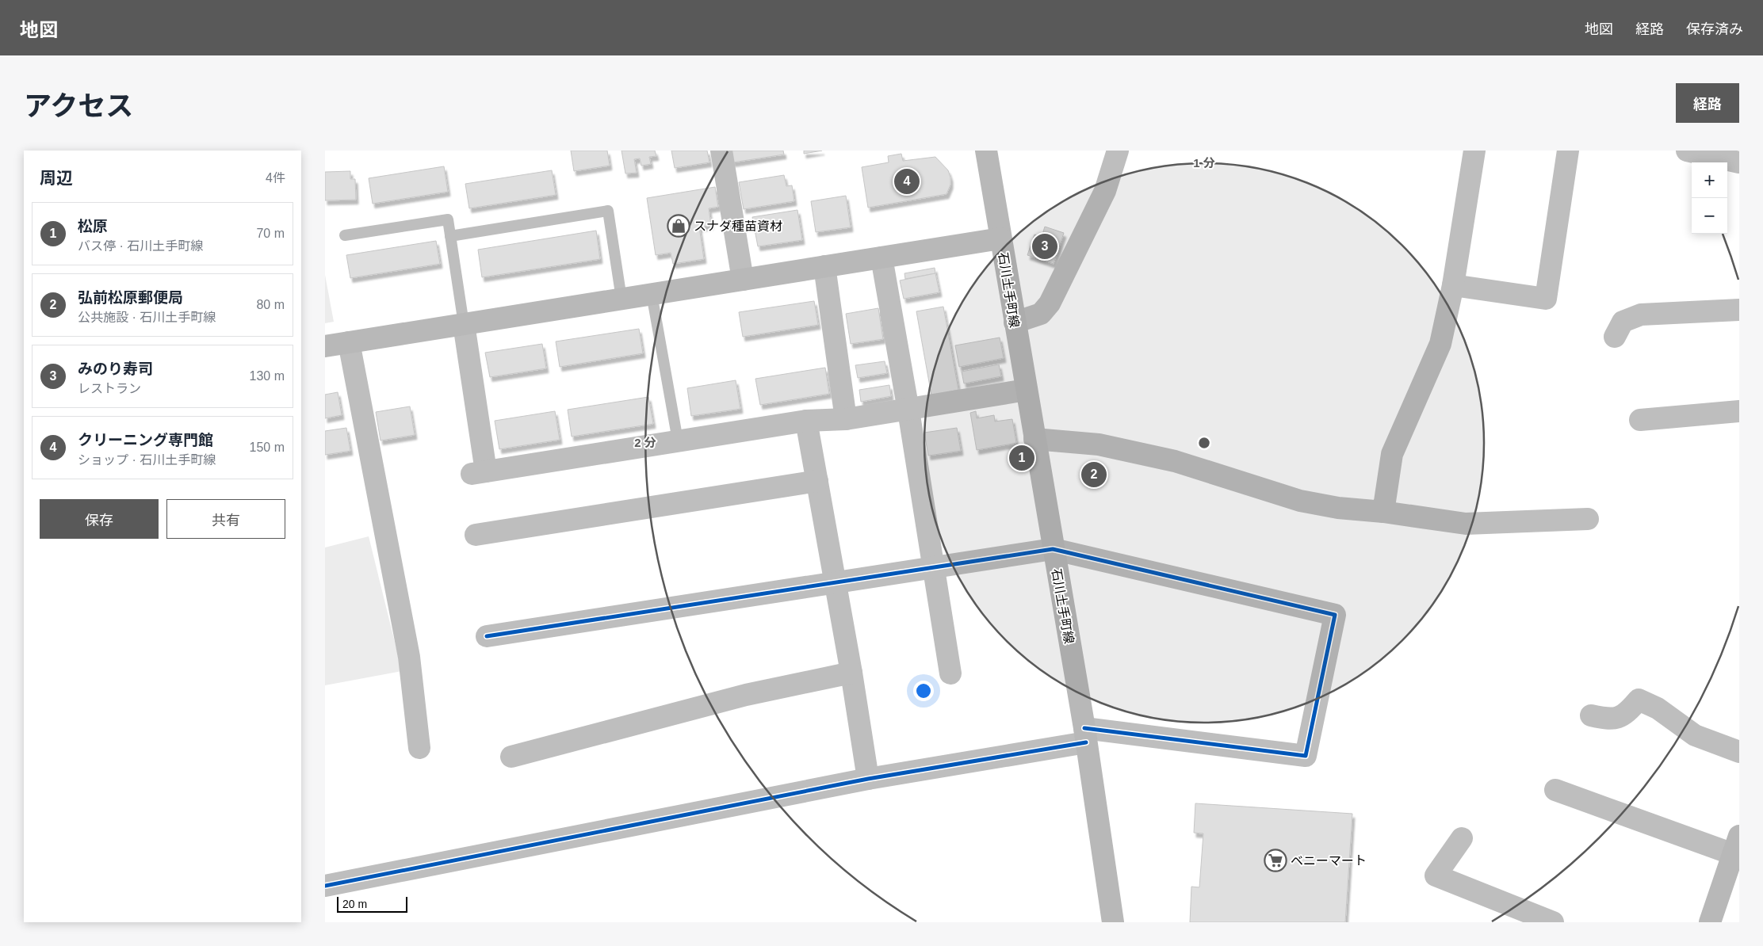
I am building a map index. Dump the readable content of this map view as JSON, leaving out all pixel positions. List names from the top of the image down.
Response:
{
  "streets": {
    "main road": ["石川土手町線"]
  },
  "places": {
    "shop": ["スナダ種苗資材"],
    "supermarket": ["ベニーマート"]
  },
  "scale_bar": "20 m",
  "page": {
    "header": "地図",
    "nav": ["地図", "経路", "保存済み"],
    "title": "アクセス",
    "buttons": [
      "経路",
      ["保存", "共有"]
    ],
    "heading": ["周辺", "4件"],
    "map_buttons": ["+", "−"],
    "pins": [
      "4",
      "3",
      "1",
      "2"
    ],
    "list": [
      {
        "mark": "1",
        "name": "松原",
        "note": "バス停 · 石川土手町線",
        "value": "70 m"
      },
      {
        "mark": "2",
        "name": "弘前松原郵便局",
        "note": "公共施設 · 石川土手町線",
        "value": "80 m"
      },
      {
        "mark": "3",
        "name": "みのり寿司",
        "note": "レストラン",
        "value": "130 m"
      },
      {
        "mark": "4",
        "name": "クリーニング専門館",
        "note": "ショップ · 石川土手町線",
        "value": "150 m"
      }
    ],
    "scale": "20 m"
  },
  "rings": ["1 分", "2 分"]
}
